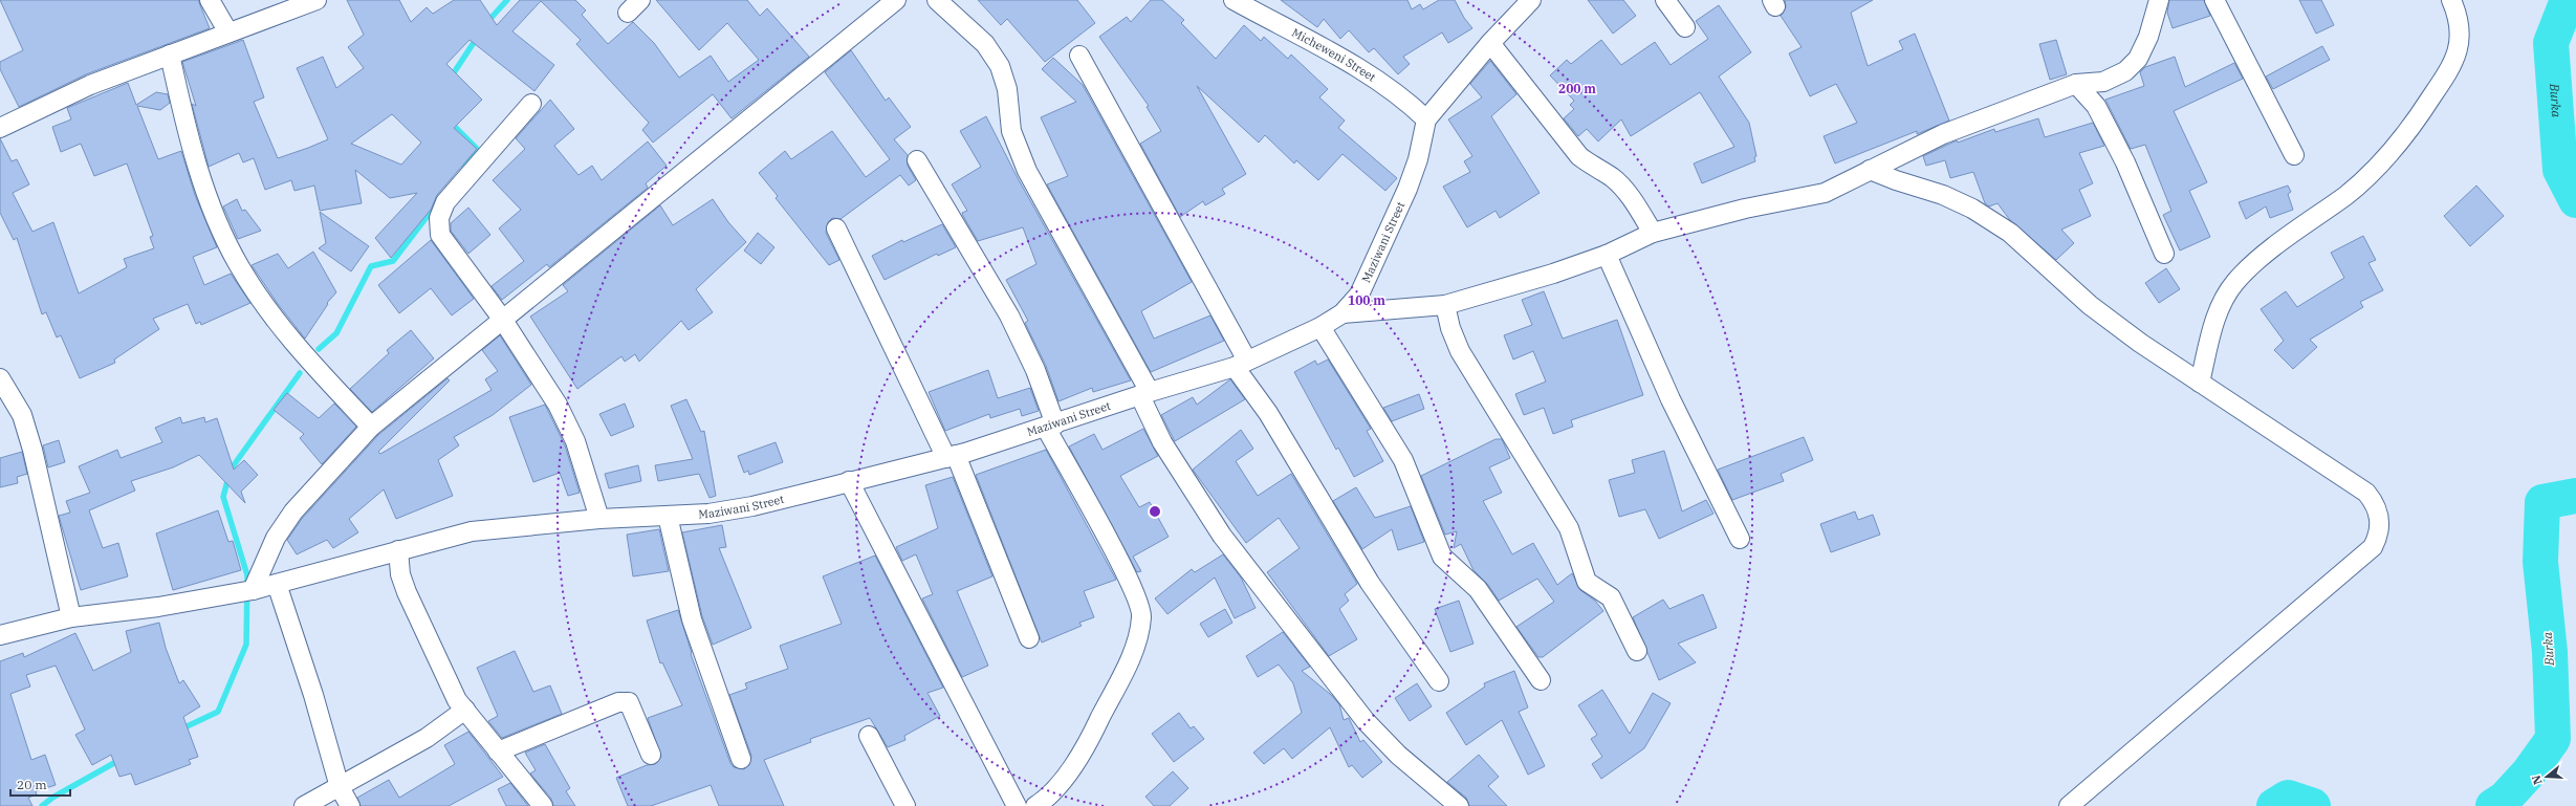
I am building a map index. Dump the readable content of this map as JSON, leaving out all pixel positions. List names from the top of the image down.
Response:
{
  "streets": {
    "street": ["Micheweni Street", "Maziwani Street"]
  },
  "crossings": [
    ["Micheweni Street", "Maziwani Street"]
  ],
  "water": ["Burka"],
  "scale_bar": "20 m",
  "north": "left",
  "rings": ["200 m", "100 m"]
}
